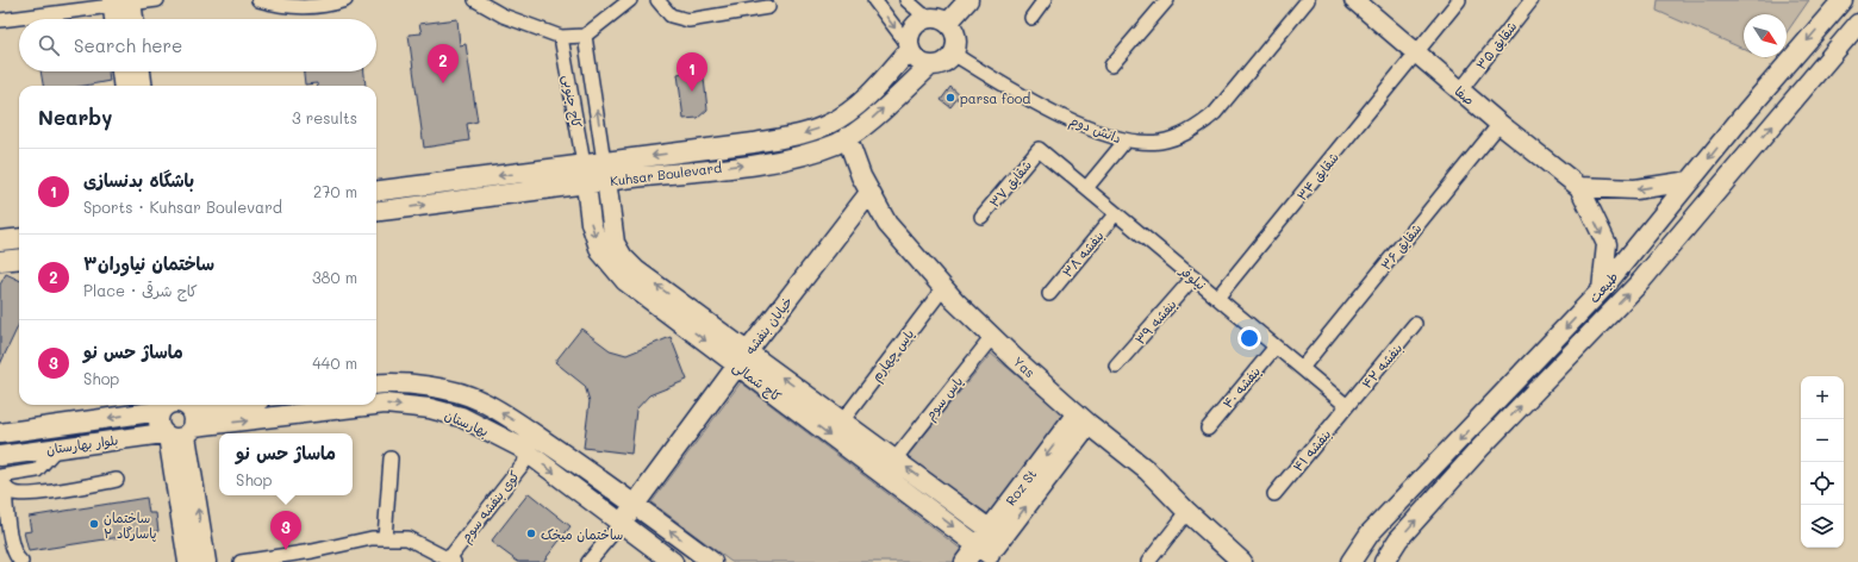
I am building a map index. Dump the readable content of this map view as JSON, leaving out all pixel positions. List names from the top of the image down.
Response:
{
  "streets": {
    "main road": [
      "صفا",
      "Kuhsar Boulevard",
      "طبیعت",
      "خیابان بنفشه",
      "Yas",
      "کاج شمالی",
      "بهارستان",
      "بلوار بهارستان",
      "Roz St"
    ],
    "street": [
      "شقایق ۳۵",
      "کاج جنوبی",
      "دانش دوم",
      "شقایق ۳۴",
      "شقایق ۳۷",
      "شقایق ۳۶",
      "بنفشه ۳۸",
      "نیلوفر",
      "بنفشه ۳۹",
      "یاس چهارم",
      "بنفشه ۴۲",
      "بنفشه ۴۰",
      "یاس سوم",
      "بنفشه ۴۱",
      "کوی بنفشه سوم"
    ]
  },
  "crossings": [
    ["شقایق ۳۵", "صفا"],
    ["صفا", "شقایق ۳۴"],
    ["صفا", "شقایق ۳۶"],
    ["کاج جنوبی", "Kuhsar Boulevard"],
    ["کاج جنوبی", "کاج شمالی"],
    ["دانش دوم", "Kuhsar Boulevard"],
    ["Kuhsar Boulevard", "Yas"],
    ["Kuhsar Boulevard", "کاج شمالی"],
    ["شقایق ۳۴", "نیلوفر"],
    ["شقایق ۳۷", "نیلوفر"],
    ["شقایق ۳۶", "نیلوفر"],
    ["بنفشه ۳۸", "نیلوفر"],
    ["نیلوفر", "بنفشه ۳۹"],
    ["نیلوفر", "بنفشه ۴۲"],
    ["نیلوفر", "بنفشه ۴۰"],
    ["نیلوفر", "بنفشه ۴۱"],
    ["خیابان بنفشه", "Yas"],
    ["خیابان بنفشه", "کاج شمالی"],
    ["خیابان بنفشه", "بهارستان"],
    ["یاس چهارم", "Yas"],
    ["یاس چهارم", "کاج شمالی"],
    ["بنفشه ۴۲", "بنفشه ۴۱"],
    ["Yas", "یاس سوم"],
    ["Yas", "Roz St"],
    ["کاج شمالی", "یاس سوم"],
    ["کاج شمالی", "Roz St"],
    ["بهارستان", "بلوار بهارستان"],
    ["بهارستان", "کوی بنفشه سوم"]
  ],
  "places": ["parsa food", "ساختمان پاسارگاد ۲", "ساختمان میخک"],
  "north": "bottom right",
  "page": {
    "search": "Search here",
    "pins": ["2", "1", "3"],
    "heading": ["Nearby", "3 results"],
    "list": [
      {
        "mark": "1",
        "name": "باشگاه بدنسازی",
        "note": "Sports · Kuhsar Boulevard",
        "value": "270 m"
      },
      {
        "mark": "2",
        "name": "ساختمان نیاوران۳",
        "note": "Place · کاج شرقی",
        "value": "380 m"
      },
      {
        "mark": "3",
        "name": "ماساژ حس نو",
        "note": "Shop",
        "value": "440 m"
      }
    ],
    "map_buttons": ["+", "−"],
    "popup": ["ماساژ حس نو", "Shop"]
  }
}
